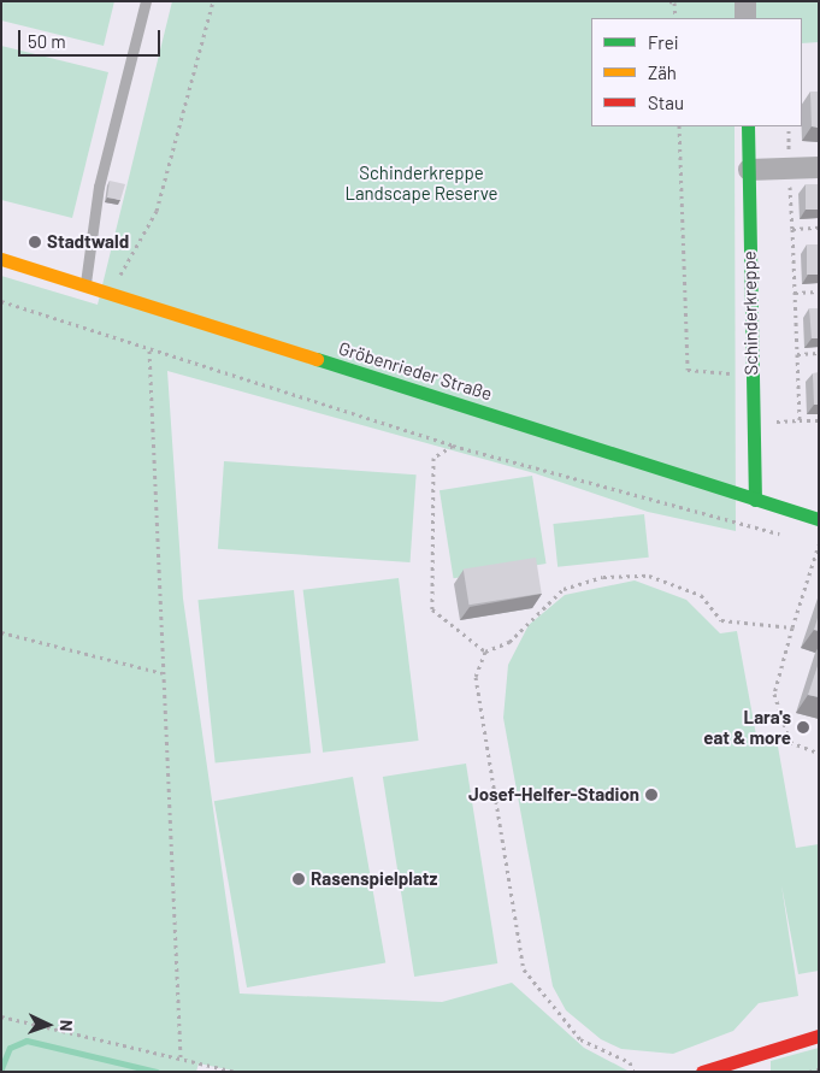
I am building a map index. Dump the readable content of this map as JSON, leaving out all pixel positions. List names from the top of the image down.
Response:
{
  "streets": {
    "street": ["Schinderkreppe", "Gröbenrieder Straße"]
  },
  "crossings": [
    ["Schinderkreppe", "Gröbenrieder Straße"]
  ],
  "parks": ["Schinderkreppe Landscape Reserve"],
  "places": [
    "Stadtwald",
    "Lara's eat & more",
    "Josef-Helfer-Stadion",
    "Rasenspielplatz"
  ],
  "legend": ["Frei", "Zäh", "Stau"],
  "scale_bar": "50 m",
  "north": "right"
}
